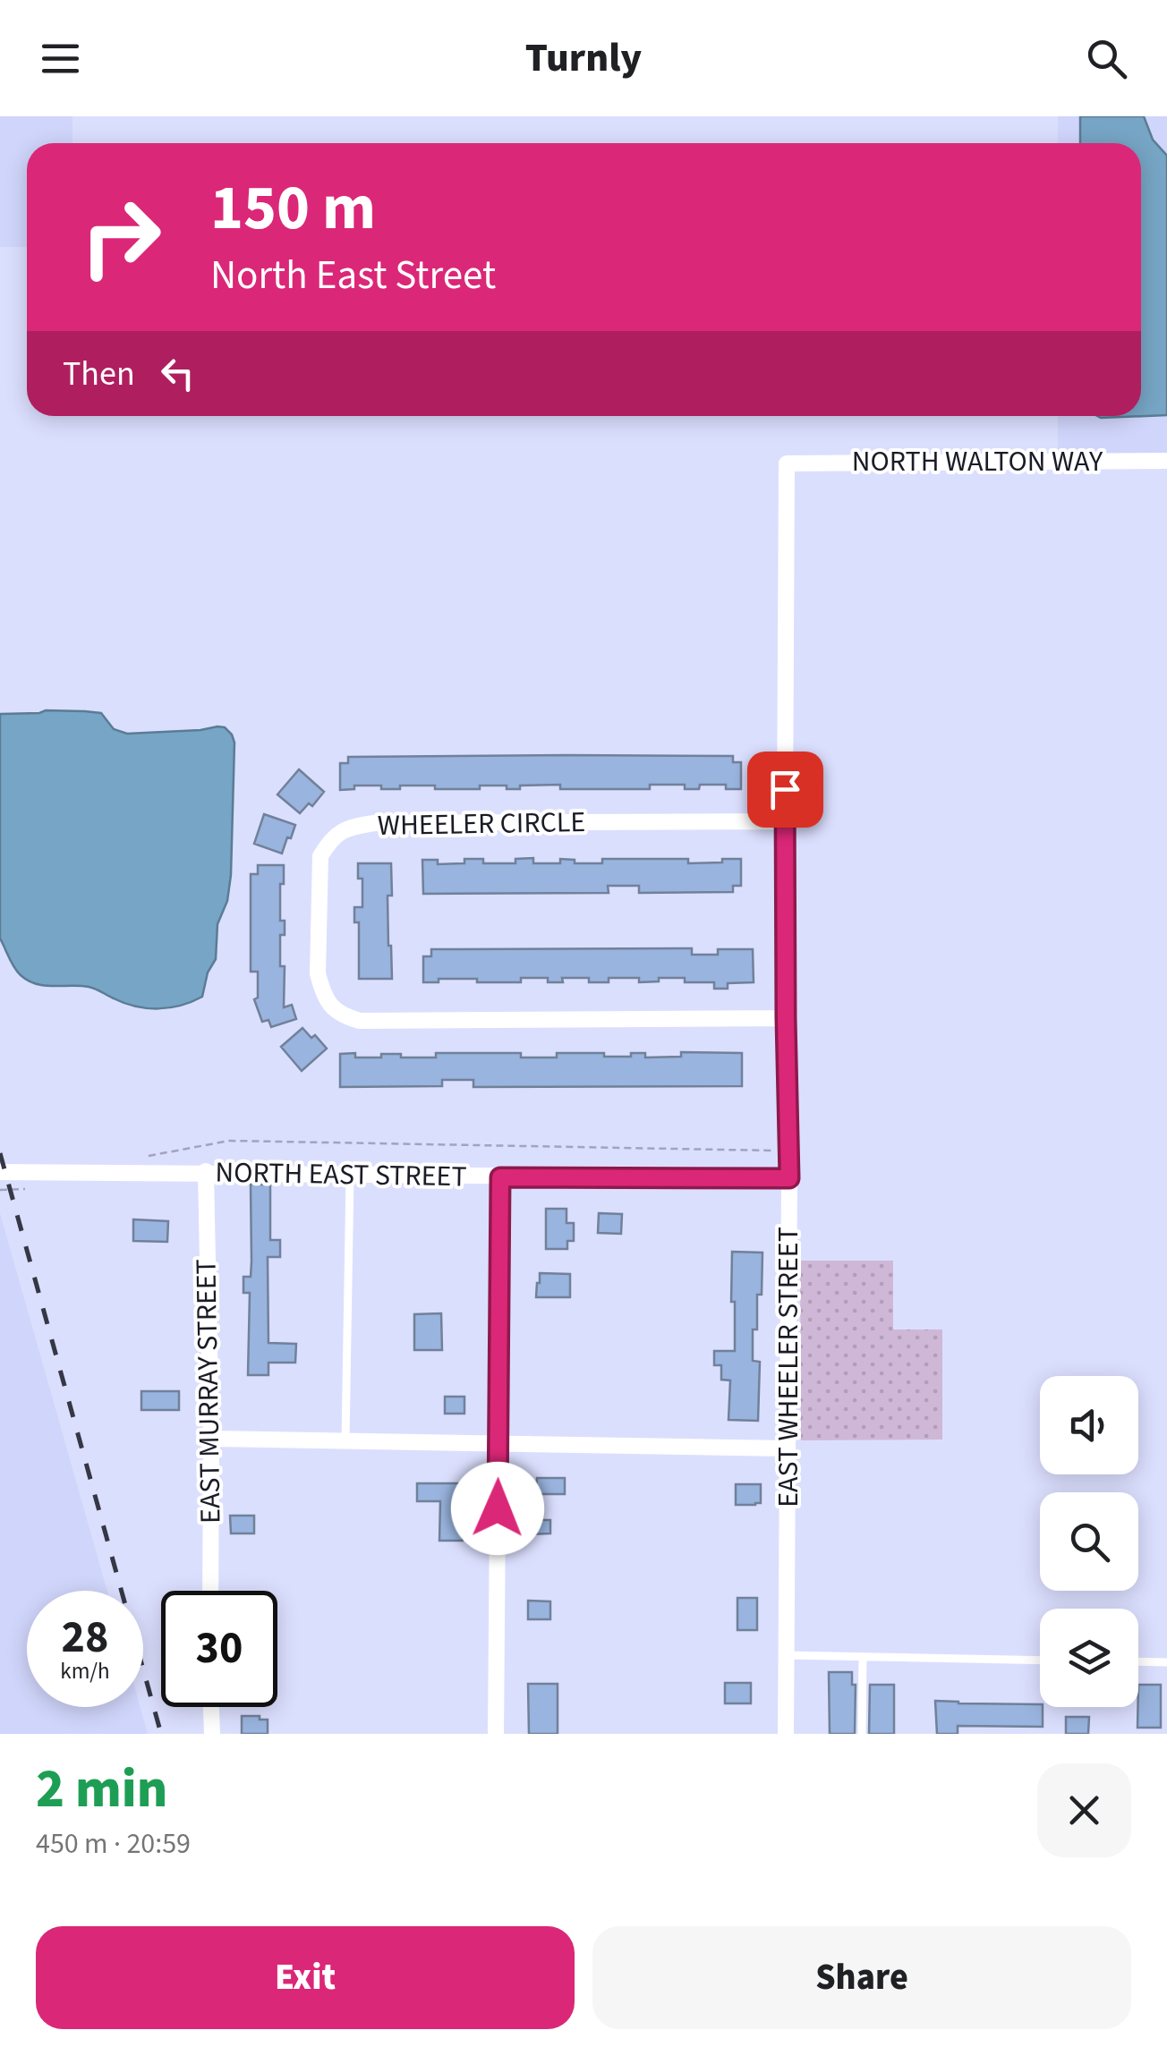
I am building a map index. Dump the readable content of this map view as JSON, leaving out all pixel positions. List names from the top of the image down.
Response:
{
  "streets": {
    "street": [
      "NORTH WALTON WAY",
      "WHEELER CIRCLE",
      "NORTH EAST STREET",
      "EAST WHEELER STREET",
      "EAST MURRAY STREET"
    ]
  },
  "crossings": [
    ["NORTH WALTON WAY", "EAST WHEELER STREET"],
    ["WHEELER CIRCLE", "EAST WHEELER STREET"],
    ["NORTH EAST STREET", "EAST WHEELER STREET"],
    ["NORTH EAST STREET", "EAST MURRAY STREET"]
  ],
  "page": {
    "header": "Turnly",
    "turn": ["150 m", "North East Street"],
    "then": "Then",
    "speed": "28 km/h",
    "limit": "30",
    "heading": ["2 min", "450 m · 20:59"],
    "buttons": ["Exit", "Share"]
  }
}
